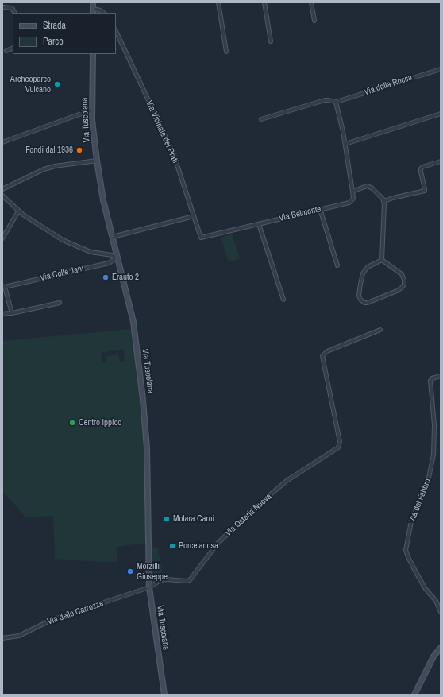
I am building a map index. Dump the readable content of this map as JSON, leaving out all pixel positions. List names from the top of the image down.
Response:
{
  "streets": {
    "main road": ["Via Tuscolana"],
    "street": [
      "Via della Rocca",
      "Via Vicinale dei Prati",
      "Via Belmonte",
      "Via Colle Jani",
      "Via del Fabbro",
      "Via Osteria Nuova",
      "Via delle Carrozze"
    ]
  },
  "crossings": [
    ["Via Tuscolana", "Via Colle Jani"],
    ["Via Tuscolana", "Via Osteria Nuova"],
    ["Via Tuscolana", "Via delle Carrozze"],
    ["Via Vicinale dei Prati", "Via Belmonte"],
    ["Via Osteria Nuova", "Via delle Carrozze"]
  ],
  "places": [
    "Archeoparco Vulcano",
    "Fondi dal 1936",
    "Erauto 2",
    "Centro Ippico",
    "Molara Carni",
    "Porcelanosa",
    "Morzilli Giuseppe"
  ],
  "legend": ["Strada", "Parco"]
}
